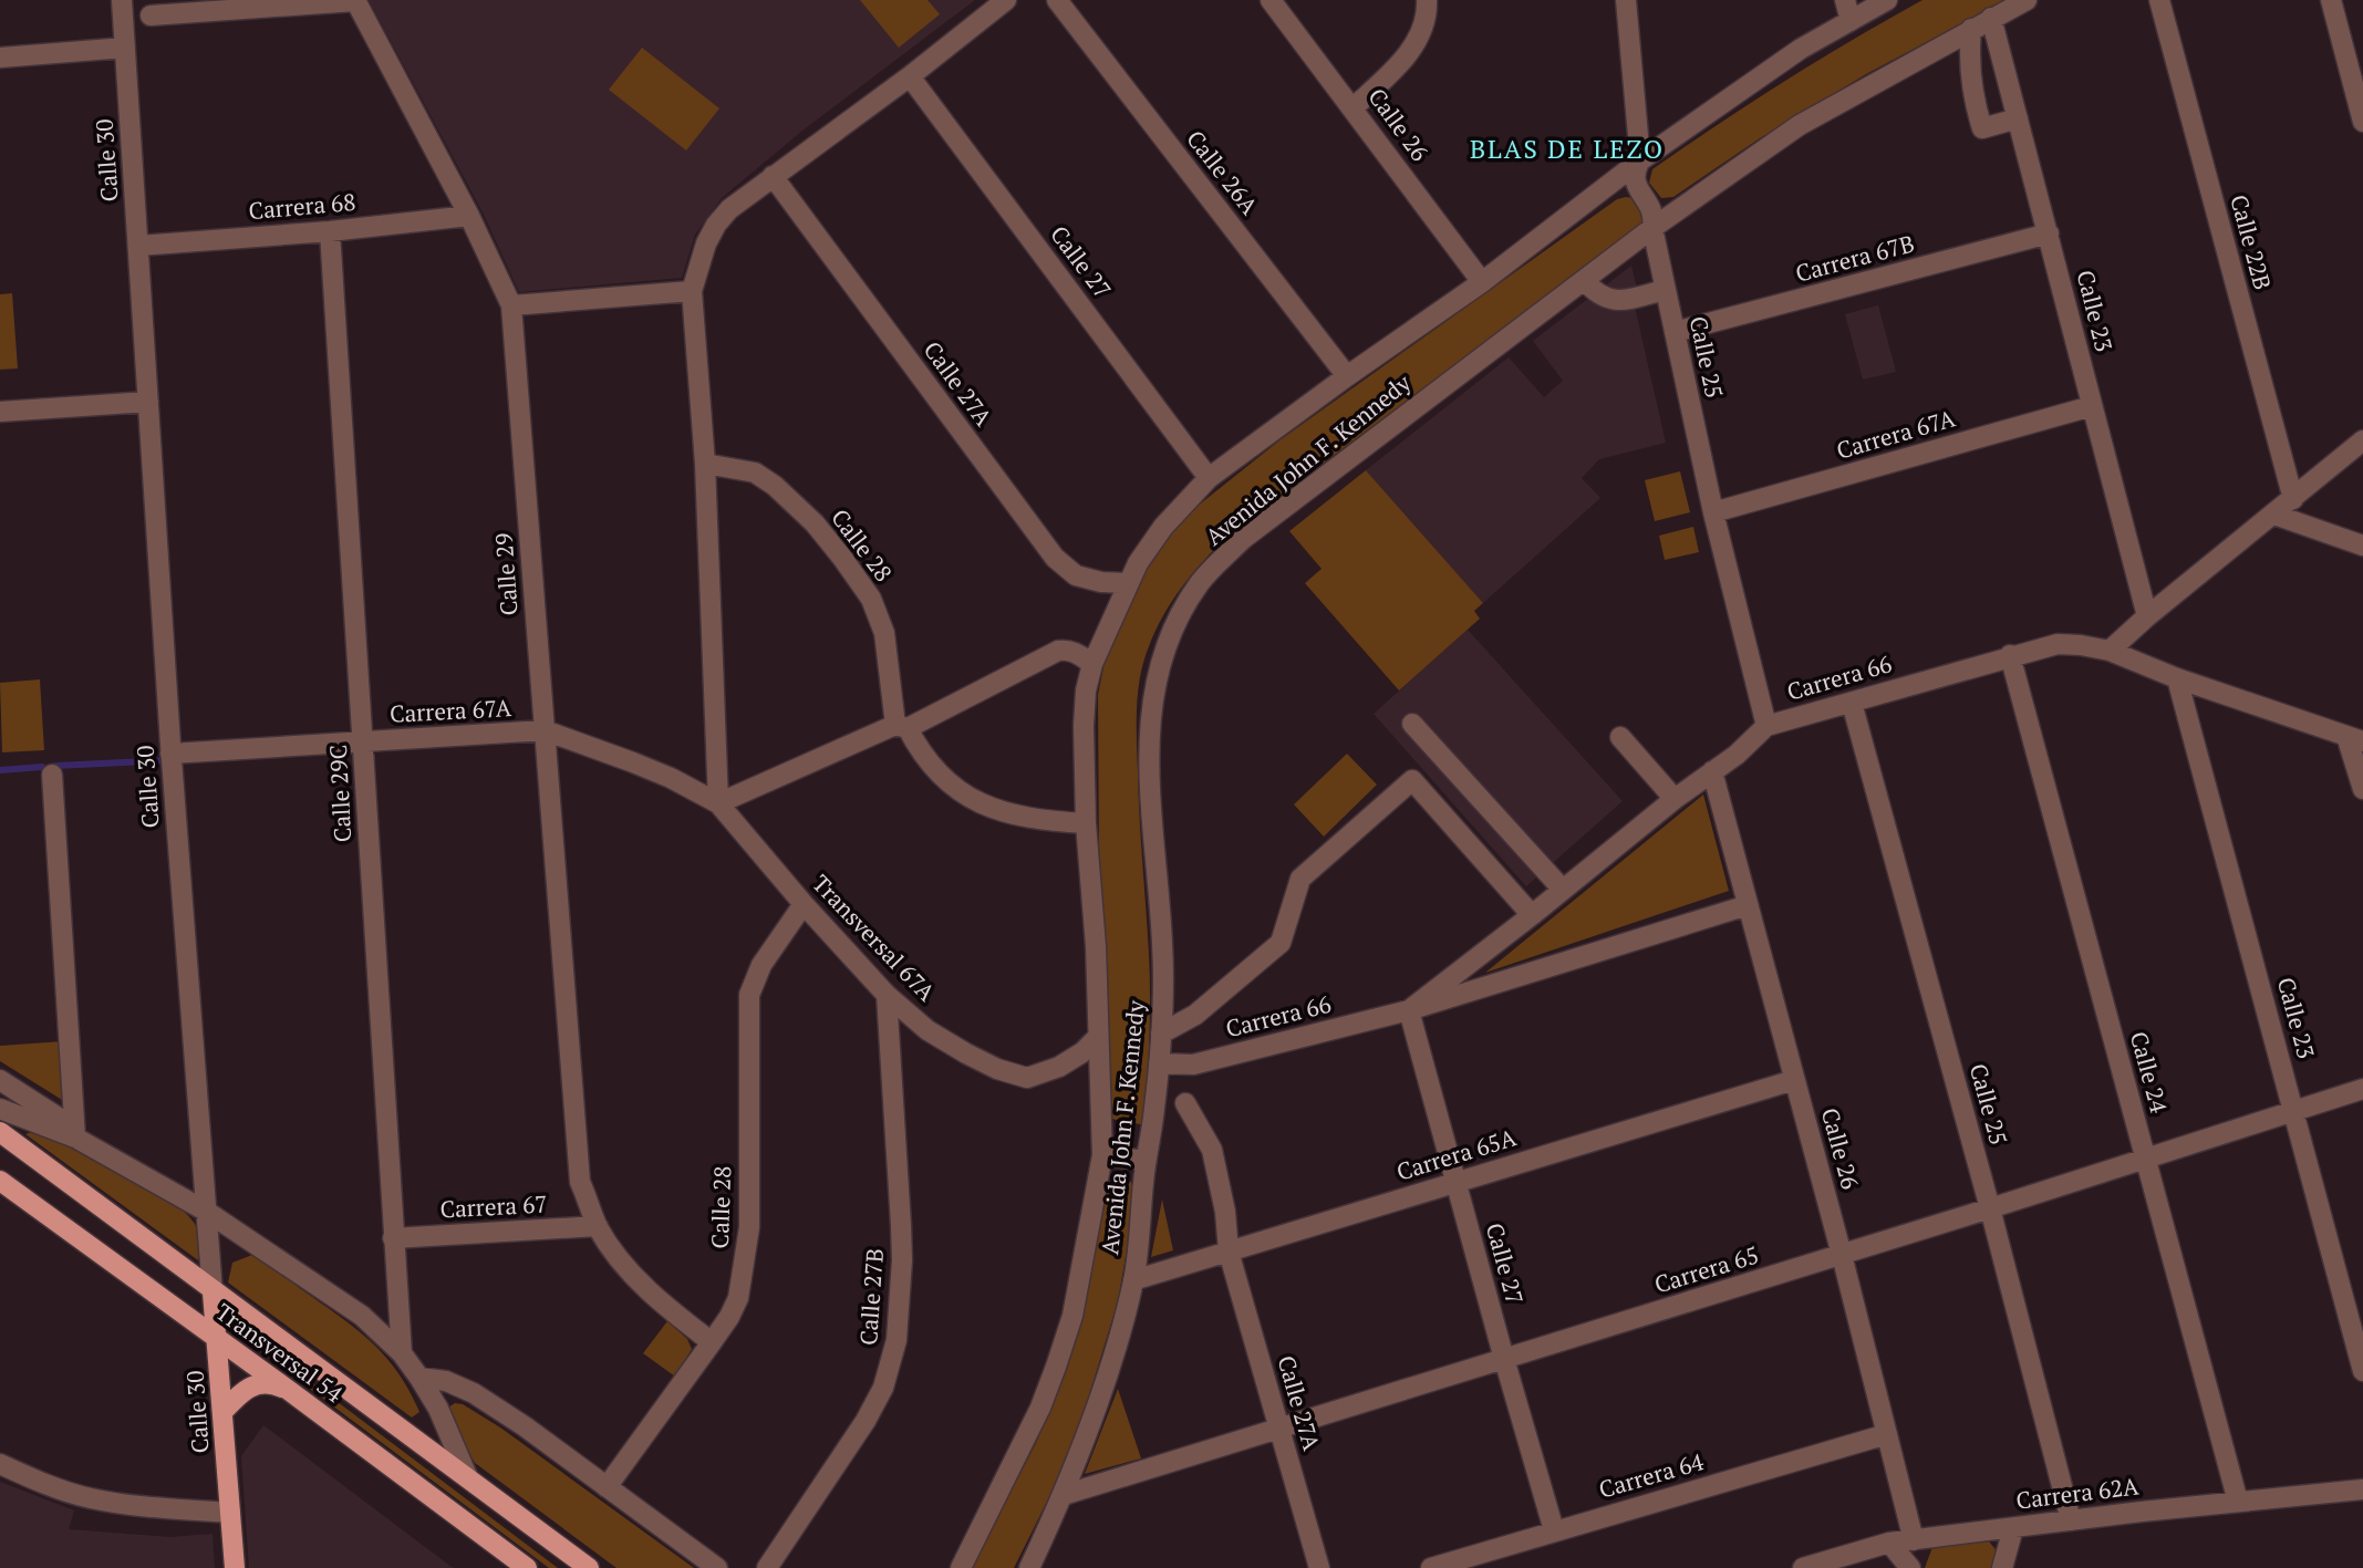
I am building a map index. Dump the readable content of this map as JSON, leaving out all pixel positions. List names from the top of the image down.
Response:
{
  "streets": {
    "main road": ["Calle 30", "Transversal 54"],
    "street": [
      "Calle 26",
      "Calle 26A",
      "Carrera 68",
      "Calle 22B",
      "Carrera 67B",
      "Calle 27",
      "Calle 23",
      "Calle 25",
      "Calle 27A",
      "Carrera 67A",
      "Avenida John F. Kennedy",
      "Calle 28",
      "Calle 29",
      "Carrera 66",
      "Calle 29C",
      "Transversal 67A",
      "Calle 24",
      "Carrera 65A",
      "Carrera 67",
      "Carrera 65",
      "Calle 27B",
      "Carrera 64",
      "Carrera 62A"
    ]
  },
  "crossings": [
    ["Calle 26", "Avenida John F. Kennedy"],
    ["Calle 26", "Carrera 66"],
    ["Calle 26", "Carrera 65A"],
    ["Calle 26", "Carrera 65"],
    ["Calle 26", "Carrera 64"],
    ["Calle 26", "Carrera 62A"],
    ["Calle 30", "Carrera 68"],
    ["Calle 30", "Carrera 67A"],
    ["Calle 30", "Transversal 54"],
    ["Calle 26A", "Avenida John F. Kennedy"],
    ["Carrera 68", "Calle 29"],
    ["Carrera 68", "Calle 29C"],
    ["Carrera 67B", "Calle 23"],
    ["Carrera 67B", "Calle 25"],
    ["Calle 27", "Avenida John F. Kennedy"],
    ["Calle 27", "Carrera 66"],
    ["Calle 27", "Carrera 65A"],
    ["Calle 27", "Carrera 65"],
    ["Calle 27", "Carrera 64"],
    ["Calle 23", "Carrera 67A"],
    ["Calle 23", "Avenida John F. Kennedy"],
    ["Calle 23", "Carrera 66"],
    ["Calle 23", "Carrera 65"],
    ["Calle 25", "Carrera 67A"],
    ["Calle 25", "Avenida John F. Kennedy"],
    ["Calle 25", "Carrera 66"],
    ["Calle 25", "Carrera 65"],
    ["Calle 25", "Carrera 62A"],
    ["Calle 27A", "Avenida John F. Kennedy"],
    ["Calle 27A", "Carrera 65A"],
    ["Calle 27A", "Carrera 65"],
    ["Carrera 67A", "Calle 29"],
    ["Carrera 67A", "Calle 29C"],
    ["Carrera 67A", "Transversal 67A"],
    ["Avenida John F. Kennedy", "Calle 28"],
    ["Avenida John F. Kennedy", "Carrera 66"],
    ["Avenida John F. Kennedy", "Transversal 67A"],
    ["Avenida John F. Kennedy", "Carrera 65A"],
    ["Avenida John F. Kennedy", "Carrera 65"],
    ["Calle 28", "Calle 29"],
    ["Calle 28", "Transversal 67A"],
    ["Calle 29", "Carrera 67"],
    ["Carrera 66", "Calle 24"],
    ["Calle 29C", "Carrera 67"],
    ["Transversal 67A", "Calle 27B"],
    ["Calle 24", "Carrera 65"],
    ["Calle 24", "Carrera 62A"]
  ],
  "districts": ["BLAS DE LEZO"]
}
